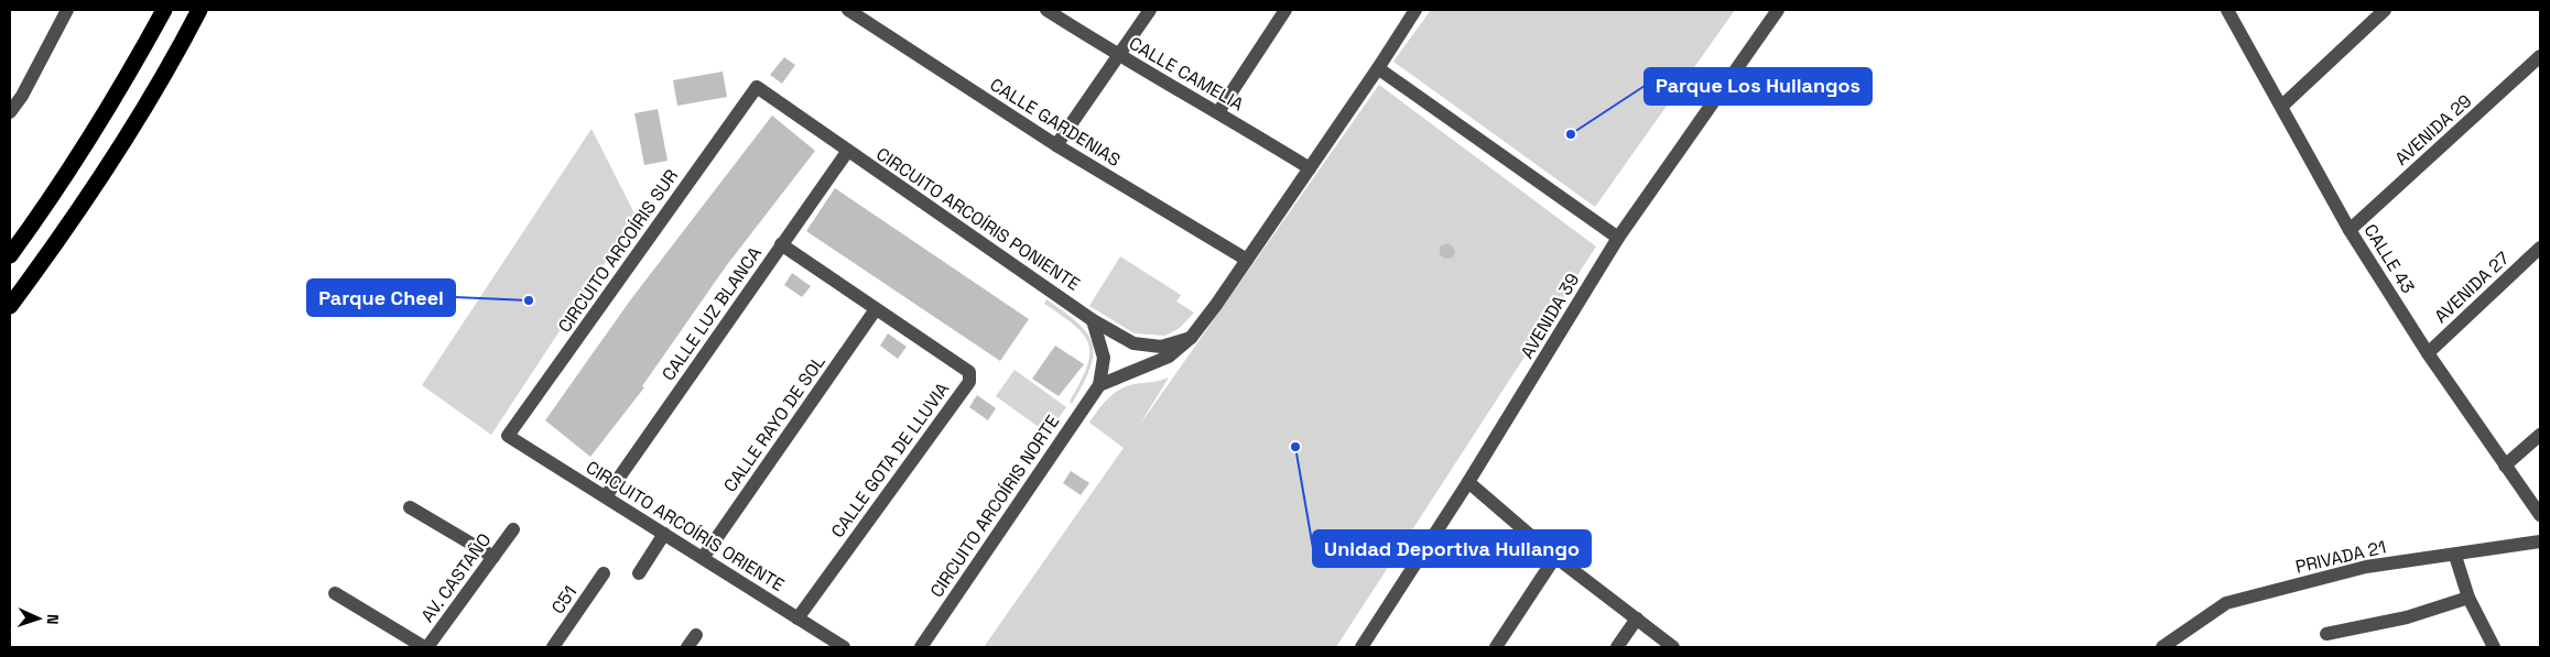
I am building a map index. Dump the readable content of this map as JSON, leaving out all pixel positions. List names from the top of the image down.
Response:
{
  "streets": {
    "street": [
      "CALLE CAMELIA",
      "CALLE GARDENIAS",
      "AVENIDA 29",
      "CIRCUITO ARCOÍRIS PONIENTE",
      "CIRCUITO ARCOÍRIS SUR",
      "CALLE 43",
      "AVENIDA 27",
      "CALLE LUZ BLANCA",
      "AVENIDA 39",
      "CALLE RAYO DE SOL",
      "CALLE GOTA DE LLUVIA",
      "CIRCUITO ARCOÍRIS NORTE",
      "CIRCUITO ARCOÍRIS ORIENTE",
      "PRIVADA 21",
      "AV. CASTAÑO",
      "C51"
    ]
  },
  "crossings": [
    ["AVENIDA 29", "CALLE 43"],
    ["CIRCUITO ARCOÍRIS PONIENTE", "CIRCUITO ARCOÍRIS SUR"],
    ["CIRCUITO ARCOÍRIS PONIENTE", "CALLE LUZ BLANCA"],
    ["CIRCUITO ARCOÍRIS PONIENTE", "CIRCUITO ARCOÍRIS NORTE"],
    ["CIRCUITO ARCOÍRIS SUR", "CIRCUITO ARCOÍRIS ORIENTE"],
    ["CALLE 43", "AVENIDA 27"],
    ["CALLE LUZ BLANCA", "CALLE GOTA DE LLUVIA"],
    ["CALLE LUZ BLANCA", "CIRCUITO ARCOÍRIS ORIENTE"],
    ["CALLE RAYO DE SOL", "CALLE GOTA DE LLUVIA"],
    ["CALLE RAYO DE SOL", "CIRCUITO ARCOÍRIS ORIENTE"],
    ["CALLE GOTA DE LLUVIA", "CIRCUITO ARCOÍRIS ORIENTE"]
  ],
  "places": ["Parque Los Huilangos", "Parque Cheel", "Unidad Deportiva Huilango"],
  "north": "right"
}
